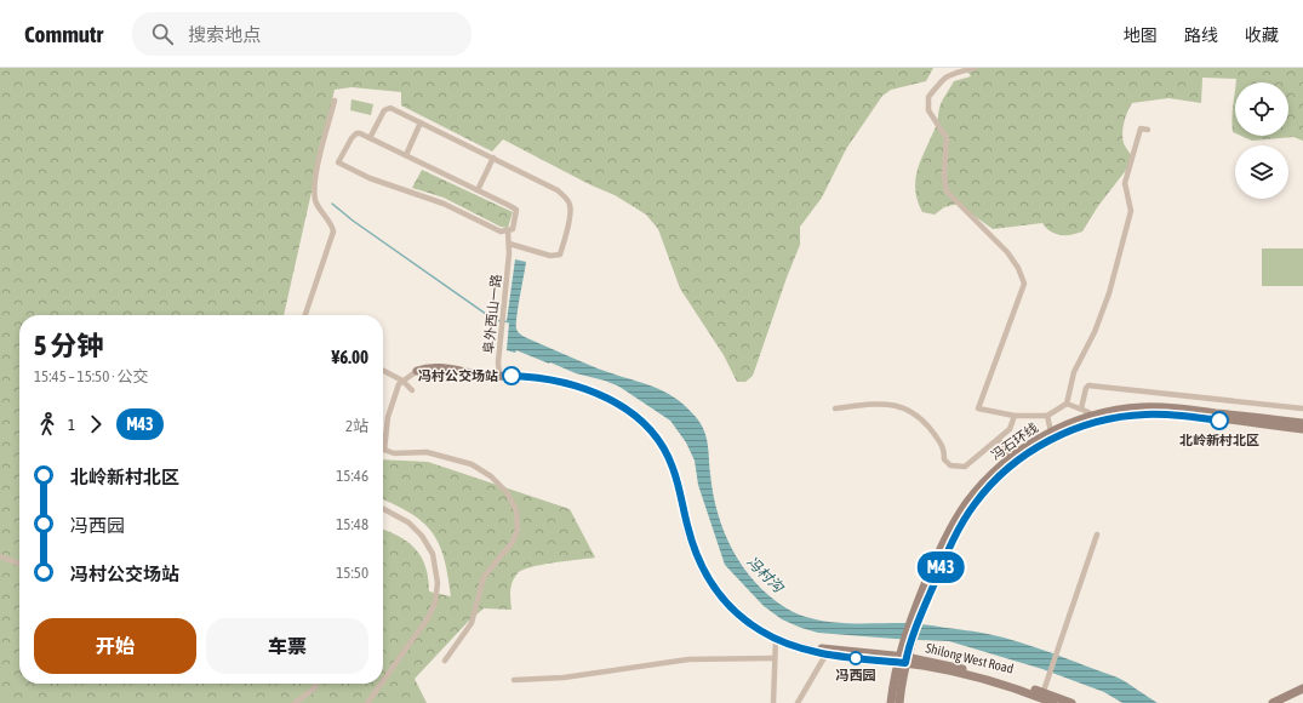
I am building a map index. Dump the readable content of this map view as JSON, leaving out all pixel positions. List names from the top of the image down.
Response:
{
  "streets": {
    "main road": ["冯石环线", "Shilong West Road"],
    "street": ["阜外西山一路"]
  },
  "crossings": [
    ["阜外西山一路", "Shilong West Road"],
    ["冯石环线", "Shilong West Road"]
  ],
  "water": ["冯村沟"],
  "places": ["冯村公交场站", "北岭新村北区", "冯西园"],
  "lines": ["bus line M43"],
  "page": {
    "header": "Commutr",
    "search": "搜索地点",
    "nav": ["地图", "路线", "收藏"],
    "on_map": "M43",
    "heading": ["5 分钟", "15:45 – 15:50 · 公交", "¥6.00"],
    "legs": ["1", "M43", "2站"],
    "list": [
      {
        "name": "北岭新村北区",
        "value": "15:46"
      },
      {
        "name": "冯西园",
        "value": "15:48"
      },
      {
        "name": "冯村公交场站",
        "value": "15:50"
      }
    ],
    "buttons": ["开始", "车票"]
  }
}
